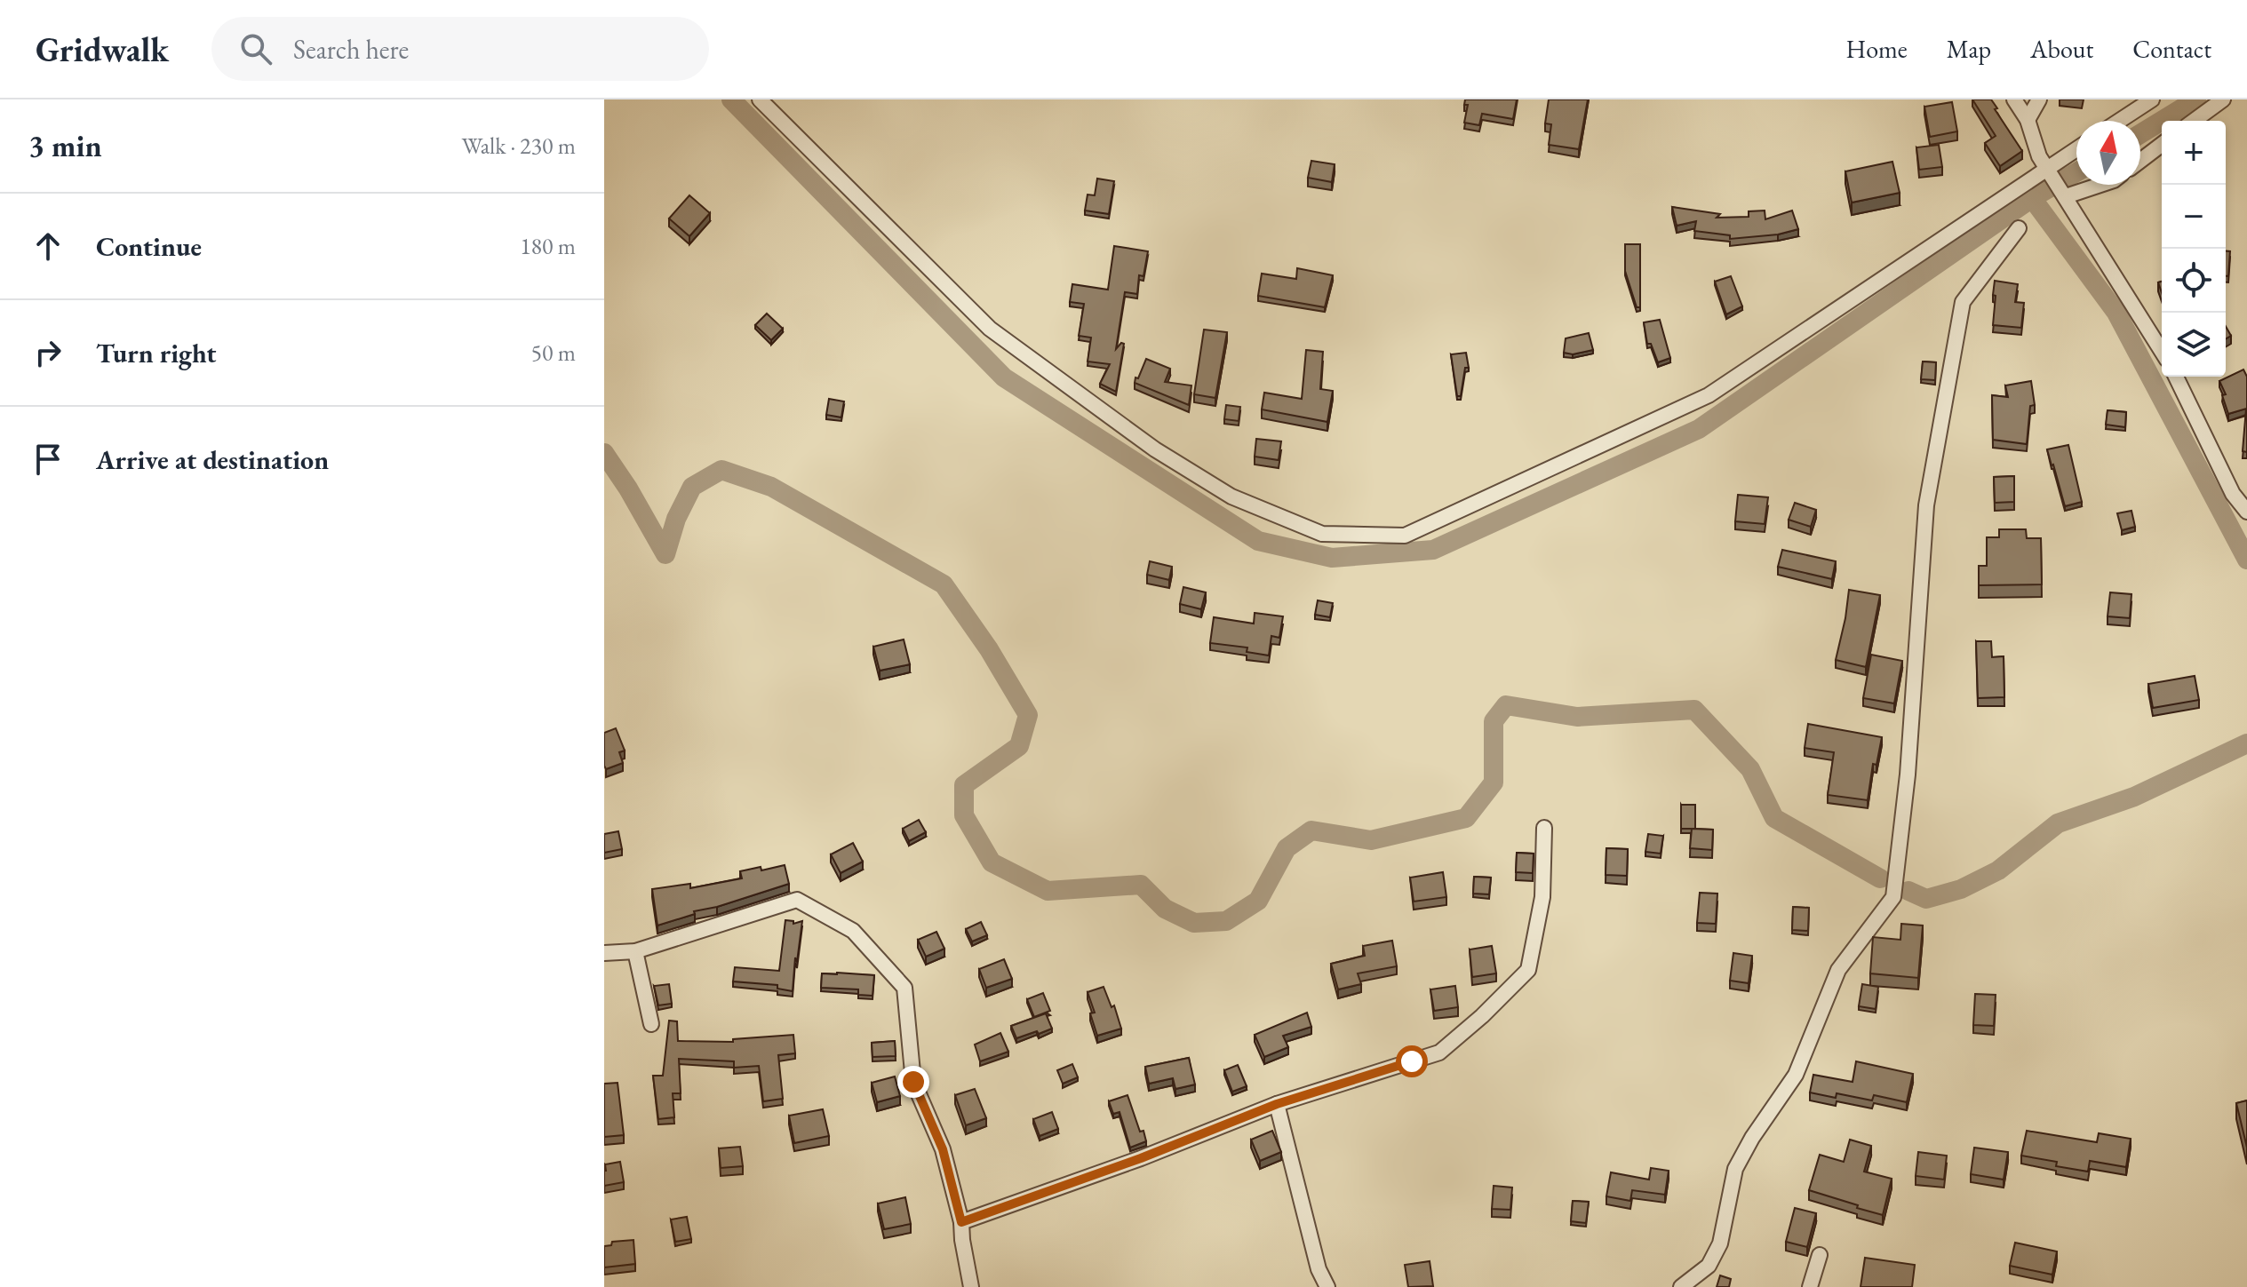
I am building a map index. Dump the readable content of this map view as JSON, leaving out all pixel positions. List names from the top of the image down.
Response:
{
  "north": "top",
  "page": {
    "header": "Gridwalk",
    "search": "Search here",
    "nav": [
      "Home",
      "Map",
      "About",
      "Contact"
    ],
    "heading": ["3 min", "Walk · 230 m"],
    "map_buttons": ["+", "−"],
    "list": [
      ["Continue", "180 m"],
      ["Turn right", "50 m"],
      "Arrive at destination"
    ]
  }
}
